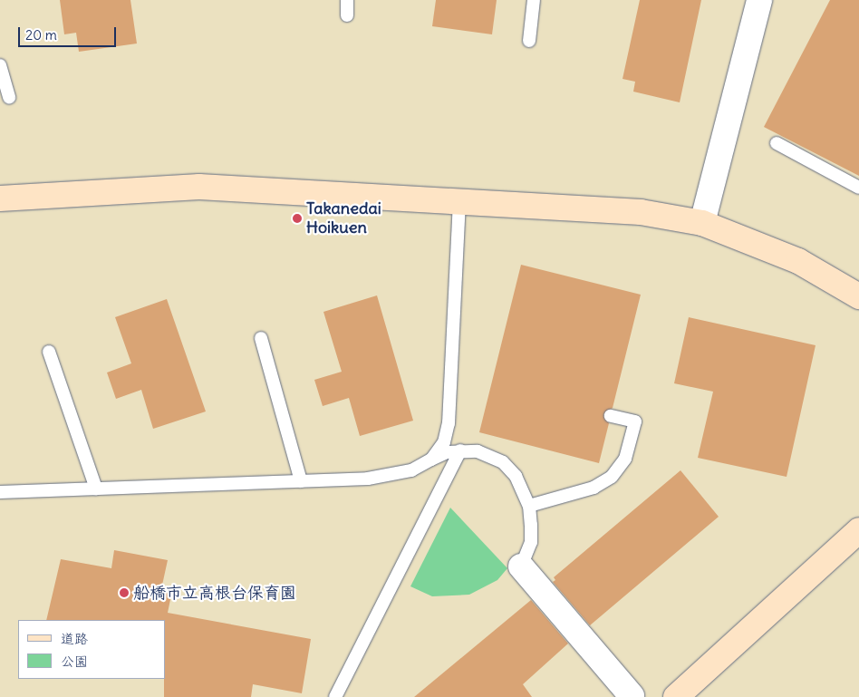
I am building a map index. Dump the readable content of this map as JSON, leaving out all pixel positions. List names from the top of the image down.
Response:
{
  "places": ["Takanedai Hoikuen", "船橋市立高根台保育園"],
  "legend": ["道路", "公園"],
  "scale_bar": "20 m"
}
